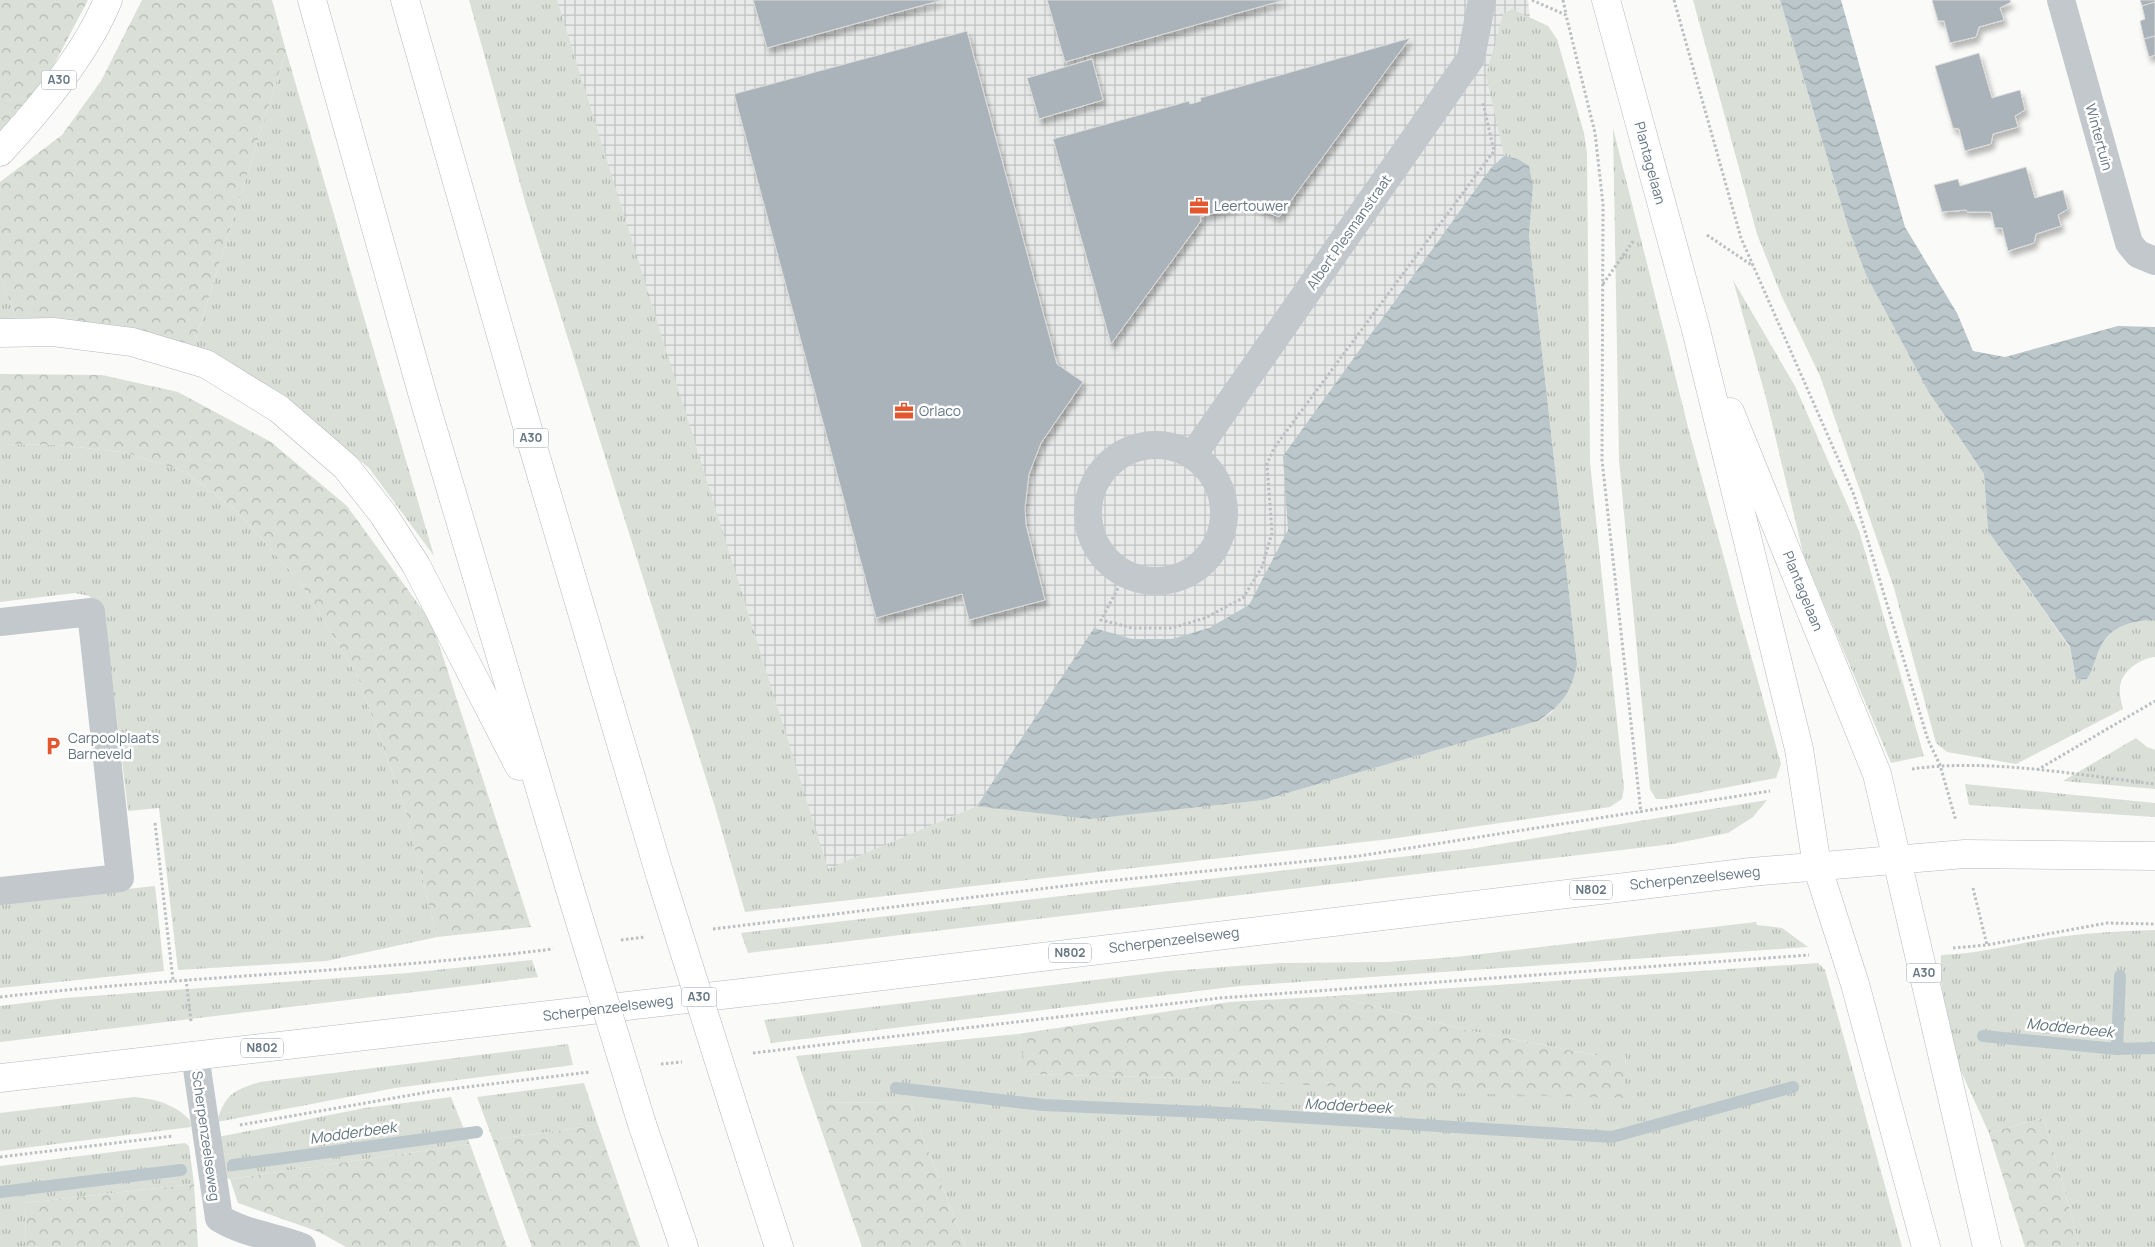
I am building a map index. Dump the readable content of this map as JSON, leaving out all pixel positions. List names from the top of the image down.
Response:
{
  "streets": {
    "main road": [
      "A30",
      "Plantagelaan",
      "Scherpenzeelseweg",
      "N802"
    ],
    "street": ["Wintertuin", "Albert Plesmanstraat"]
  },
  "crossings": [
    ["A30", "Plantagelaan"],
    ["A30", "Scherpenzeelseweg"],
    ["Plantagelaan", "Scherpenzeelseweg"]
  ],
  "water": ["Modderbeek"],
  "places": {
    "office": ["Leertouwer", "Orlaco"],
    "parking": ["Carpoolplaats Barneveld"]
  }
}
